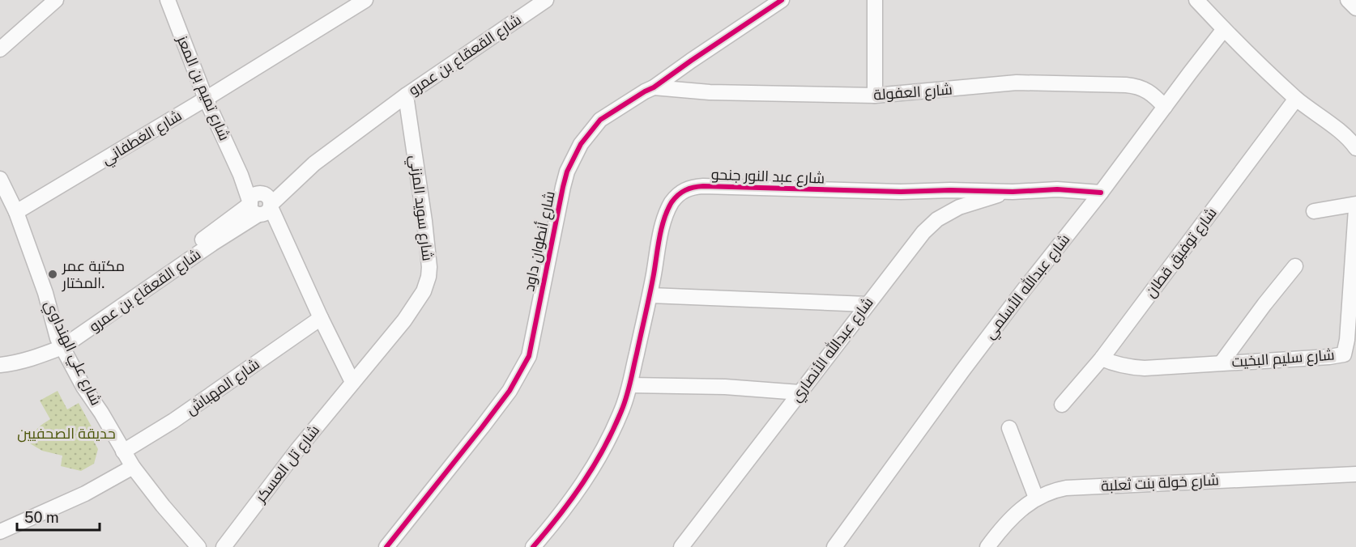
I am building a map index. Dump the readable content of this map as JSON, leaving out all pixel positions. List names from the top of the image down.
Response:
{
  "streets": {
    "street": [
      "شارع القعقاع بن عمرو",
      "شارع تميم بن المعز",
      "شارع العفولة",
      "شارع الغطفاني",
      "شارع عبد النور جنحو",
      "شارع سويد المزني",
      "شارع أنطوان داود",
      "شارع توفيق قطان",
      "شارع عبدالله الأسلمي",
      "شارع عبدالله الأنصاري",
      "شارع علي الهنداوي",
      "شارع سليم البخيت",
      "شارع المهباش",
      "شارع تل العسكر",
      "شارع خولة بنت ثعلبة"
    ]
  },
  "crossings": [
    ["شارع القعقاع بن عمرو", "شارع تميم بن المعز"],
    ["شارع القعقاع بن عمرو", "شارع سويد المزني"],
    ["شارع القعقاع بن عمرو", "شارع علي الهنداوي"],
    ["شارع تميم بن المعز", "شارع الغطفاني"],
    ["شارع تميم بن المعز", "شارع سويد المزني"],
    ["شارع تميم بن المعز", "شارع المهباش"],
    ["شارع تميم بن المعز", "شارع تل العسكر"],
    ["شارع العفولة", "شارع أنطوان داود"],
    ["شارع العفولة", "شارع عبدالله الأسلمي"],
    ["شارع الغطفاني", "شارع علي الهنداوي"],
    ["شارع عبد النور جنحو", "شارع عبدالله الأسلمي"],
    ["شارع عبد النور جنحو", "شارع عبدالله الأنصاري"],
    ["شارع سويد المزني", "شارع تل العسكر"],
    ["شارع توفيق قطان", "شارع سليم البخيت"],
    ["شارع علي الهنداوي", "شارع المهباش"]
  ],
  "parks": ["حديقة الصحفيين"],
  "places": ["مكتبة عمر المختار."],
  "scale_bar": "50 m"
}
